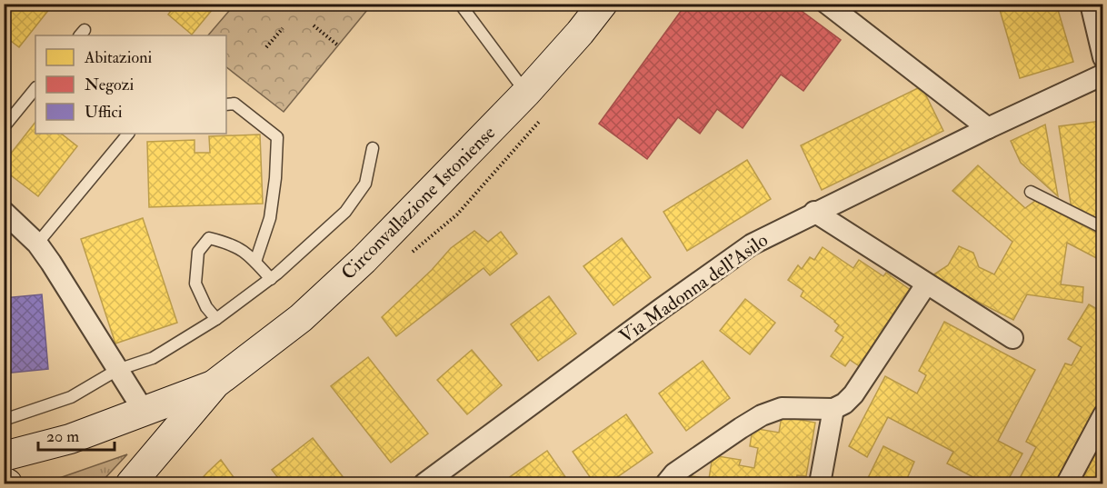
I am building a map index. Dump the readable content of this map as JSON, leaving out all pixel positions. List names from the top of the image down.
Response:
{
  "streets": {
    "main road": ["Circonvallazione Istoniense"],
    "street": ["Via Madonna dell'Asilo"]
  },
  "legend": ["Abitazioni", "Negozi", "Uffici"],
  "scale_bar": "20 m"
}
